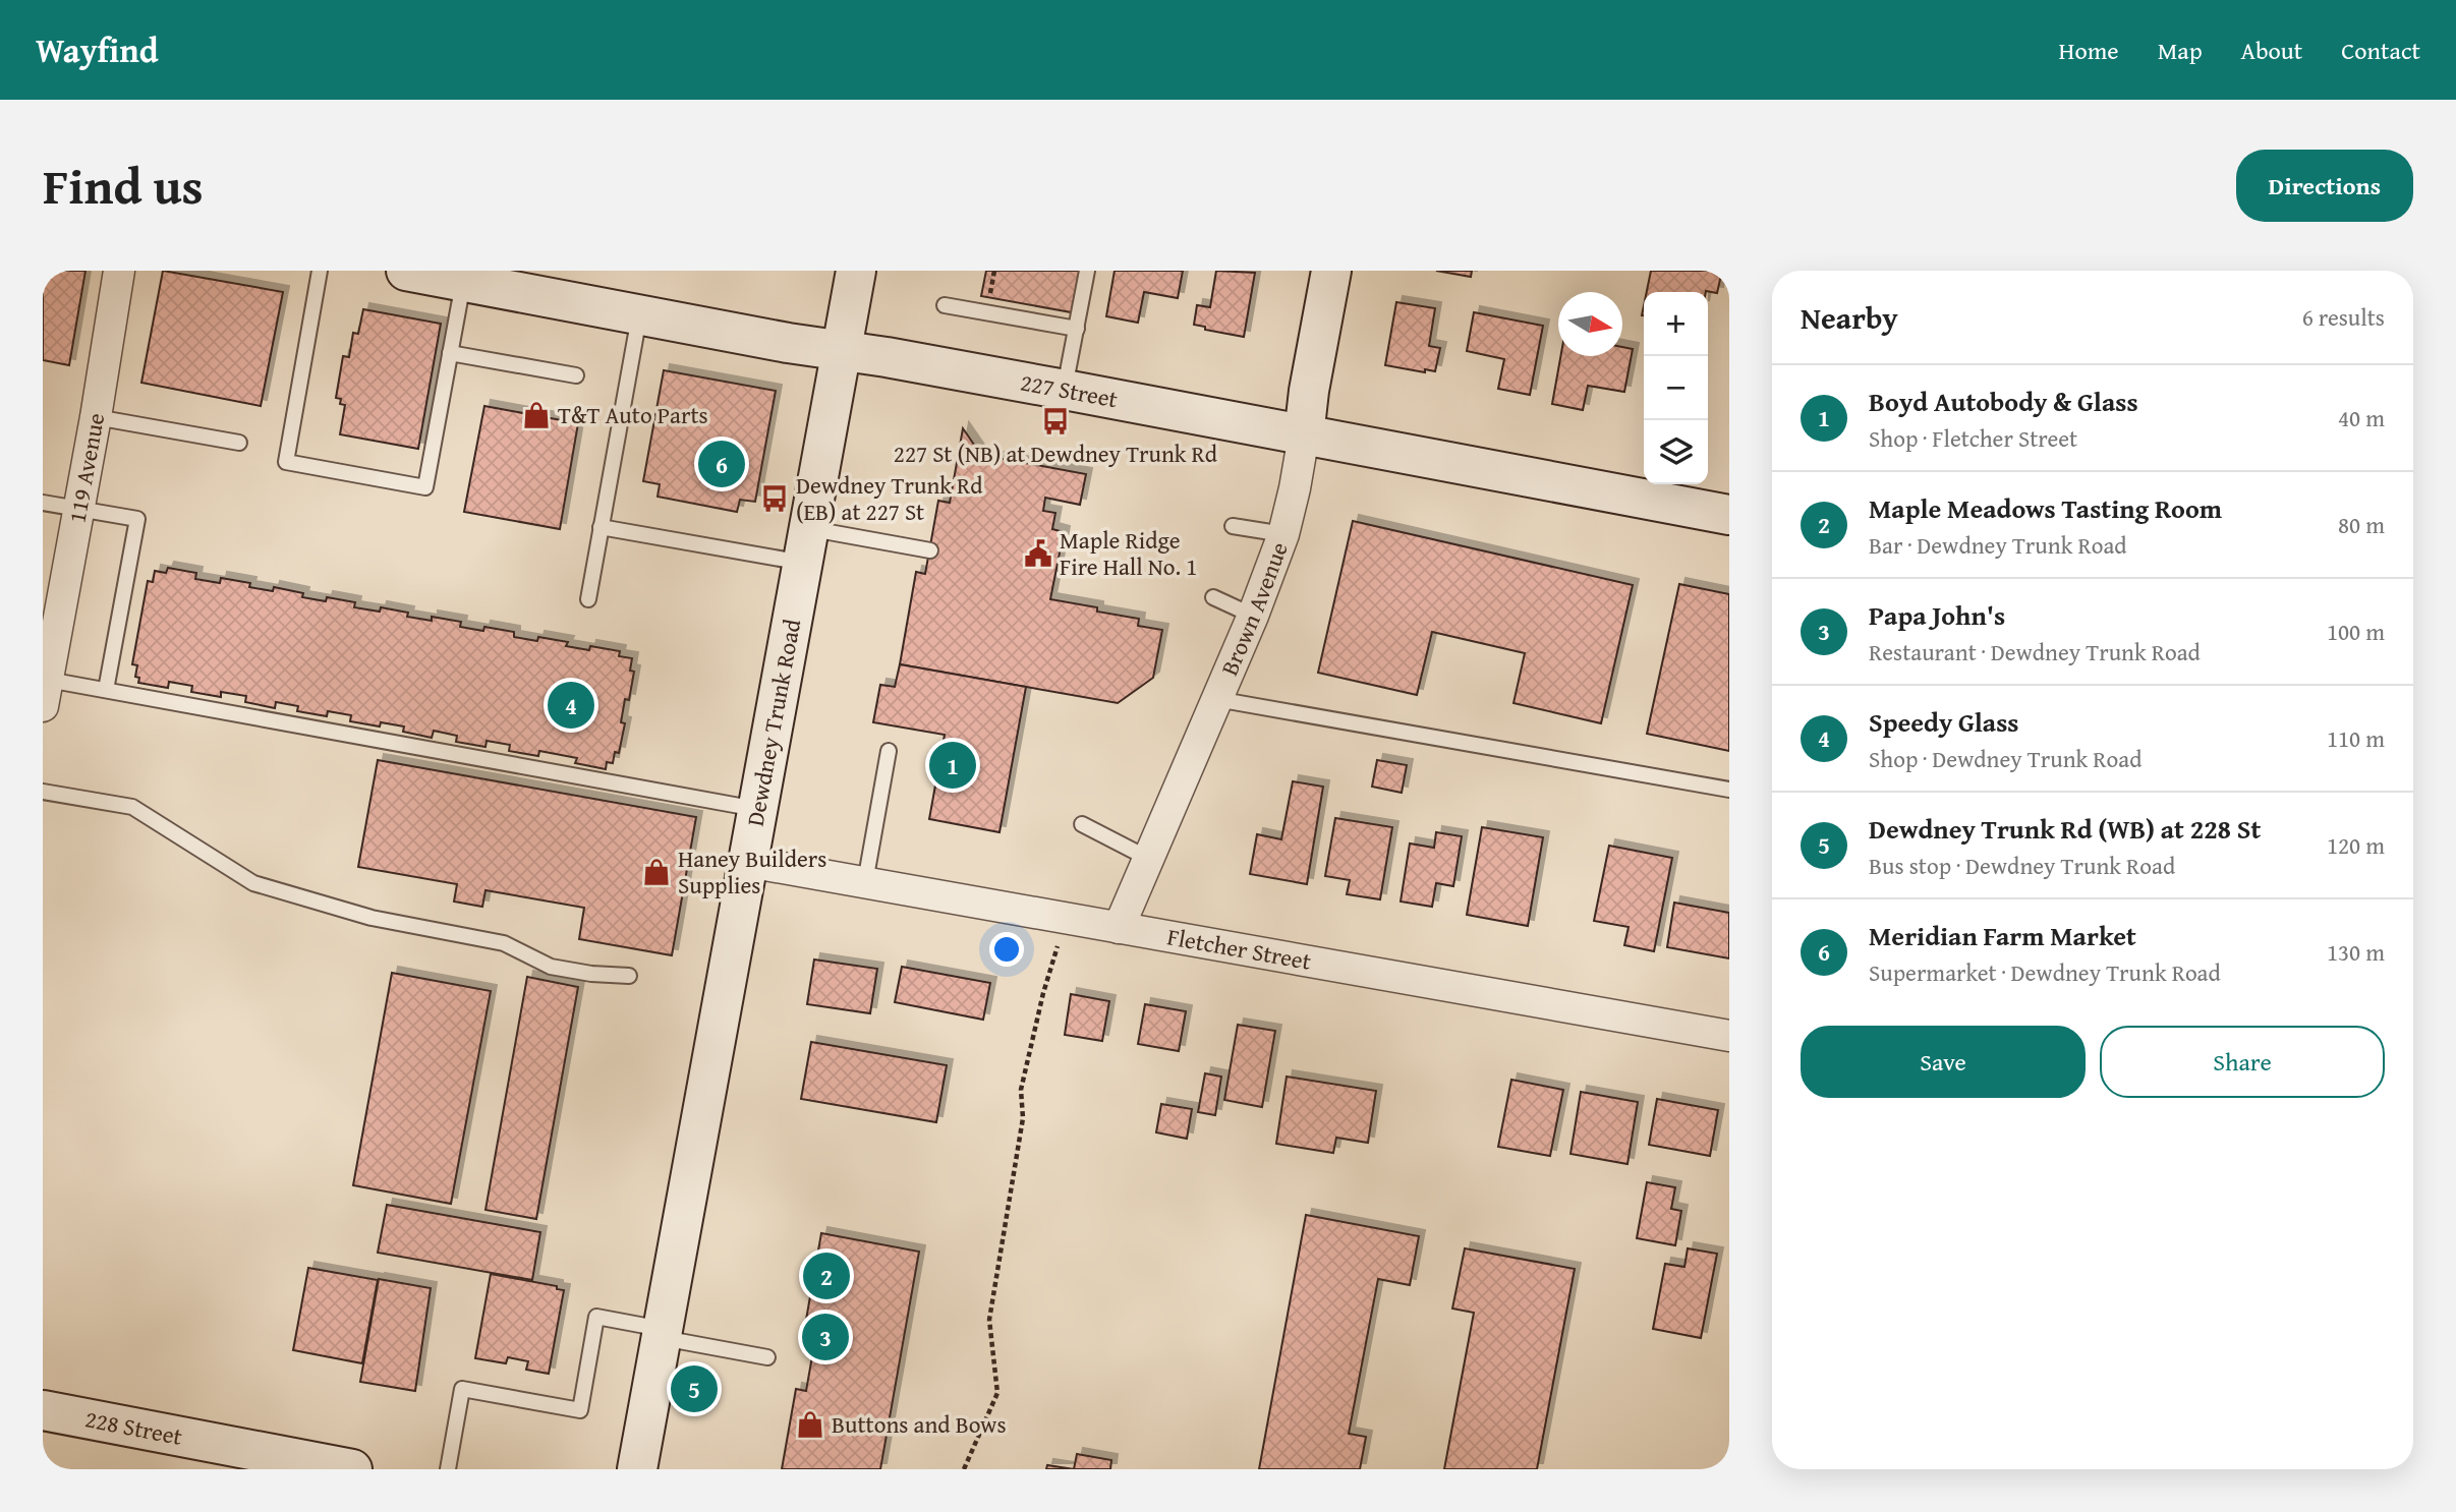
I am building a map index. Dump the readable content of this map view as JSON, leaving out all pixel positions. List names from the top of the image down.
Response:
{
  "streets": {
    "main road": [
      "227 Street",
      "Brown Avenue",
      "Dewdney Trunk Road",
      "228 Street"
    ],
    "street": ["119 Avenue", "Fletcher Street"]
  },
  "crossings": [
    ["227 Street", "Brown Avenue"],
    ["227 Street", "Dewdney Trunk Road"],
    ["Brown Avenue", "Fletcher Street"],
    ["Dewdney Trunk Road", "Fletcher Street"]
  ],
  "places": {
    "shop": ["T&T Auto Parts", "Haney Builders Supplies", "Buttons and Bows"],
    "bus stop": ["227 St (NB) at Dewdney Trunk Rd", "Dewdney Trunk Rd (EB) at 227 St"],
    "public building": ["Maple Ridge Fire Hall No. 1"]
  },
  "north": "right",
  "page": {
    "header": "Wayfind",
    "nav": [
      "Home",
      "Map",
      "About",
      "Contact"
    ],
    "title": "Find us",
    "buttons": [
      "Directions",
      ["Save", "Share"]
    ],
    "heading": ["Nearby", "6 results"],
    "map_buttons": ["+", "−"],
    "list": [
      {
        "mark": "1",
        "name": "Boyd Autobody & Glass",
        "note": "Shop · Fletcher Street",
        "value": "40 m"
      },
      {
        "mark": "2",
        "name": "Maple Meadows Tasting Room",
        "note": "Bar · Dewdney Trunk Road",
        "value": "80 m"
      },
      {
        "mark": "3",
        "name": "Papa John's",
        "note": "Restaurant · Dewdney Trunk Road",
        "value": "100 m"
      },
      {
        "mark": "4",
        "name": "Speedy Glass",
        "note": "Shop · Dewdney Trunk Road",
        "value": "110 m"
      },
      {
        "mark": "5",
        "name": "Dewdney Trunk Rd (WB) at 228 St",
        "note": "Bus stop · Dewdney Trunk Road",
        "value": "120 m"
      },
      {
        "mark": "6",
        "name": "Meridian Farm Market",
        "note": "Supermarket · Dewdney Trunk Road",
        "value": "130 m"
      }
    ],
    "pins": [
      "6",
      "4",
      "1",
      "2",
      "3",
      "5"
    ]
  }
}
